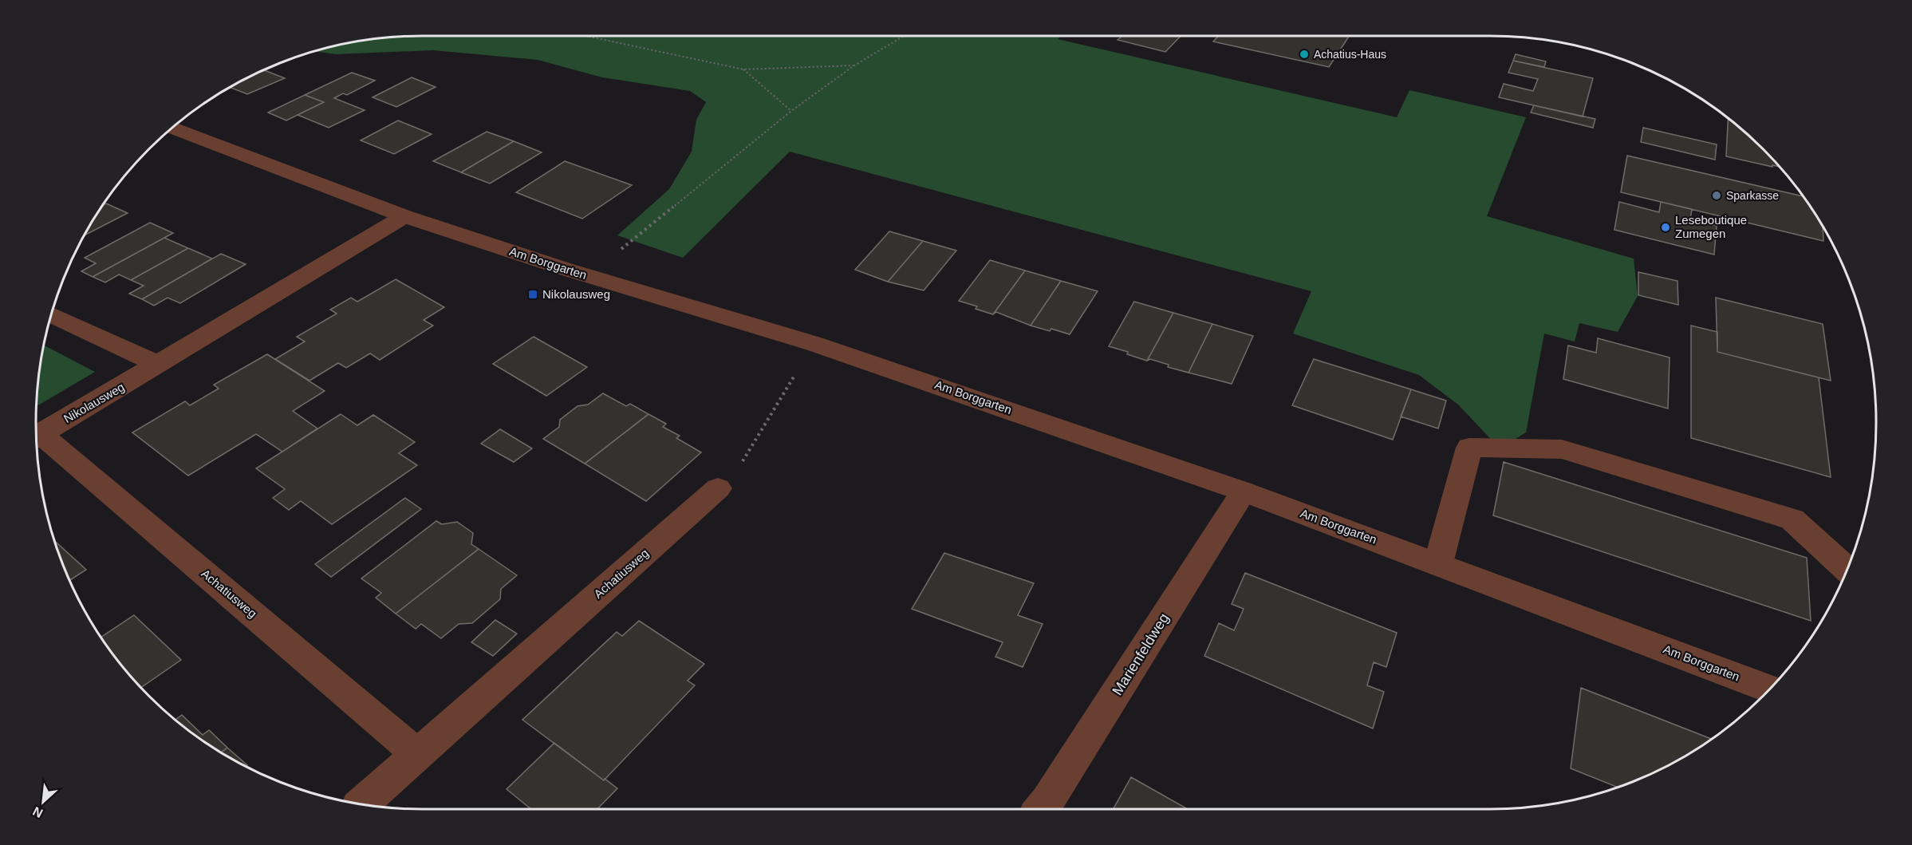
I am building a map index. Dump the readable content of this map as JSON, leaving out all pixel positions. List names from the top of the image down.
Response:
{
  "streets": {
    "street": [
      "Am Borggarten",
      "Nikolausweg",
      "Achatiusweg",
      "Marienfeldweg"
    ]
  },
  "crossings": [
    ["Am Borggarten", "Nikolausweg"],
    ["Am Borggarten", "Marienfeldweg"]
  ],
  "places": {
    "other": ["Achatius-Haus", "Sparkasse", "Leseboutique Zumegen"],
    "transit": ["Nikolausweg"]
  },
  "north": "bottom left"
}
